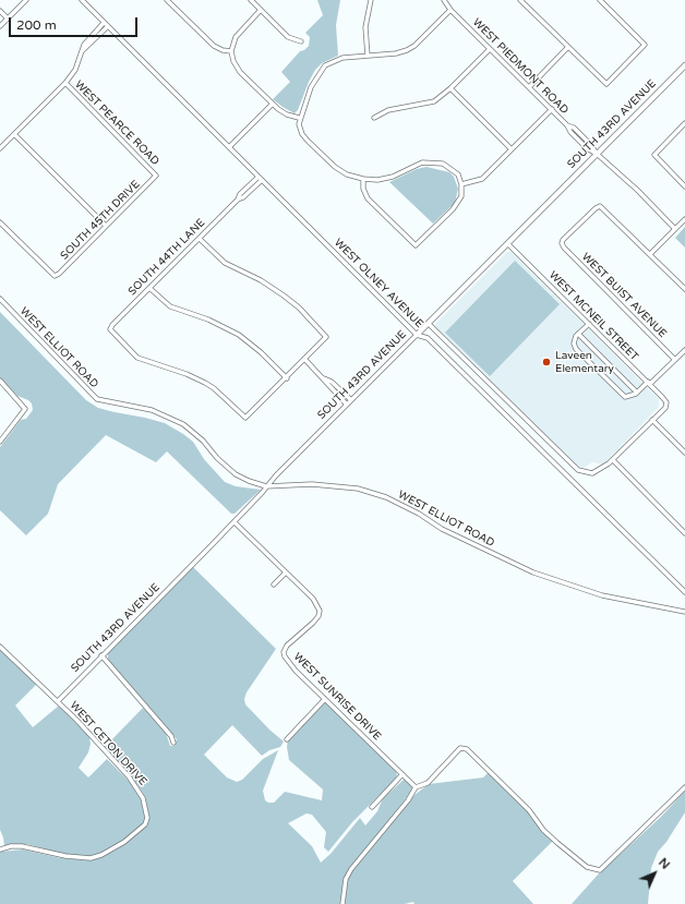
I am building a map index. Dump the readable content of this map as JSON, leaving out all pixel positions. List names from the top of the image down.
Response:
{
  "streets": {
    "street": [
      "WEST PIEDMONT ROAD",
      "WEST PEARCE ROAD",
      "SOUTH 43RD AVENUE",
      "SOUTH 45TH DRIVE",
      "SOUTH 44TH LANE",
      "WEST OLNEY AVENUE",
      "WEST BUIST AVENUE",
      "WEST MCNEIL STREET",
      "WEST ELLIOT ROAD",
      "WEST SUNRISE DRIVE",
      "WEST CETON DRIVE"
    ]
  },
  "crossings": [
    ["WEST PIEDMONT ROAD", "SOUTH 43RD AVENUE"],
    ["WEST PEARCE ROAD", "SOUTH 45TH DRIVE"],
    ["SOUTH 43RD AVENUE", "WEST OLNEY AVENUE"],
    ["SOUTH 43RD AVENUE", "WEST MCNEIL STREET"],
    ["SOUTH 43RD AVENUE", "WEST ELLIOT ROAD"],
    ["SOUTH 43RD AVENUE", "WEST SUNRISE DRIVE"],
    ["SOUTH 43RD AVENUE", "WEST CETON DRIVE"],
    ["SOUTH 44TH LANE", "WEST OLNEY AVENUE"]
  ],
  "places": ["Laveen Elementary"],
  "scale_bar": "200 m",
  "north": "top right"
}
